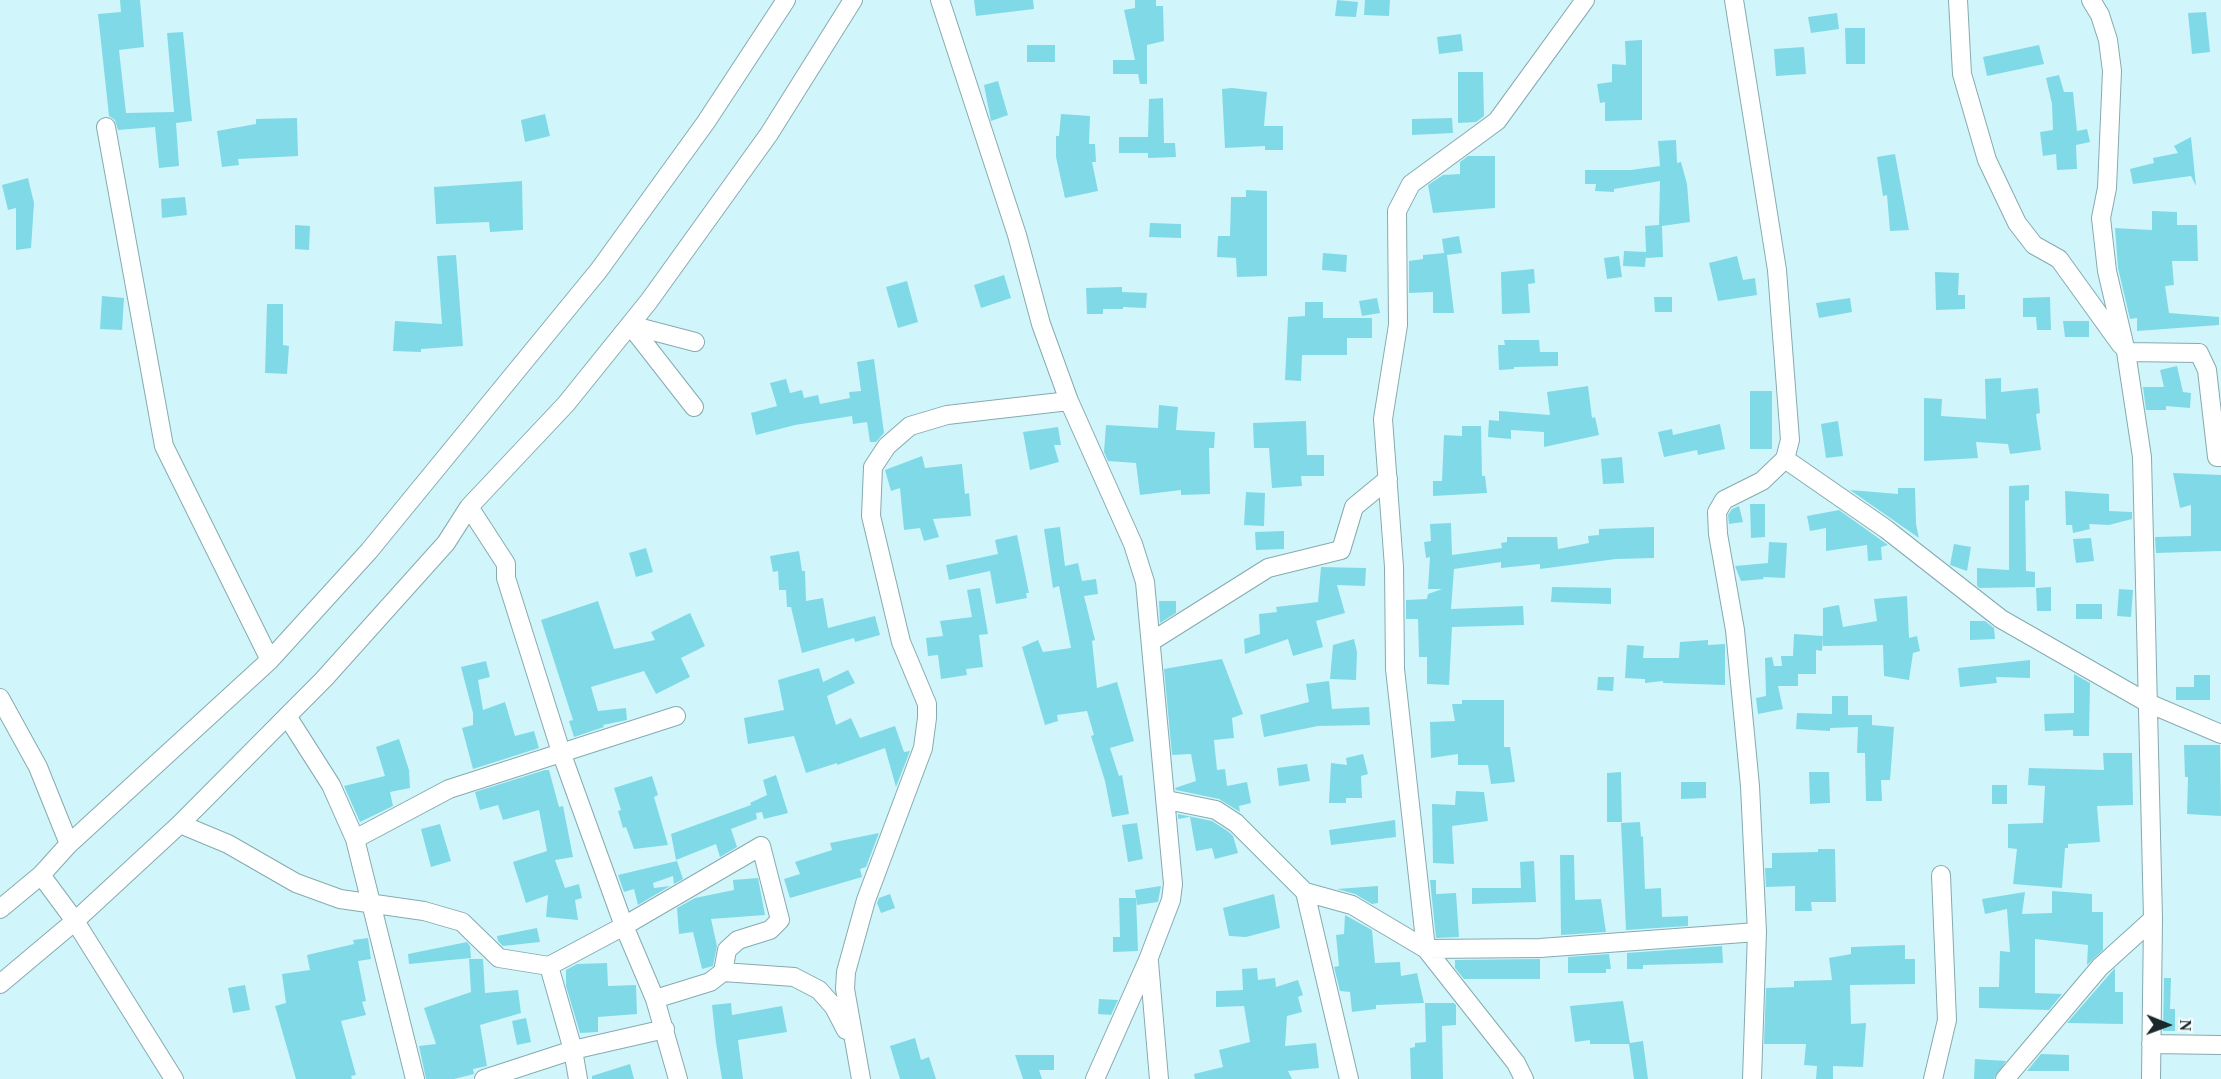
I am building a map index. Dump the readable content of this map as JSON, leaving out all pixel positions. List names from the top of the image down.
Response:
{
  "north": "right"
}
